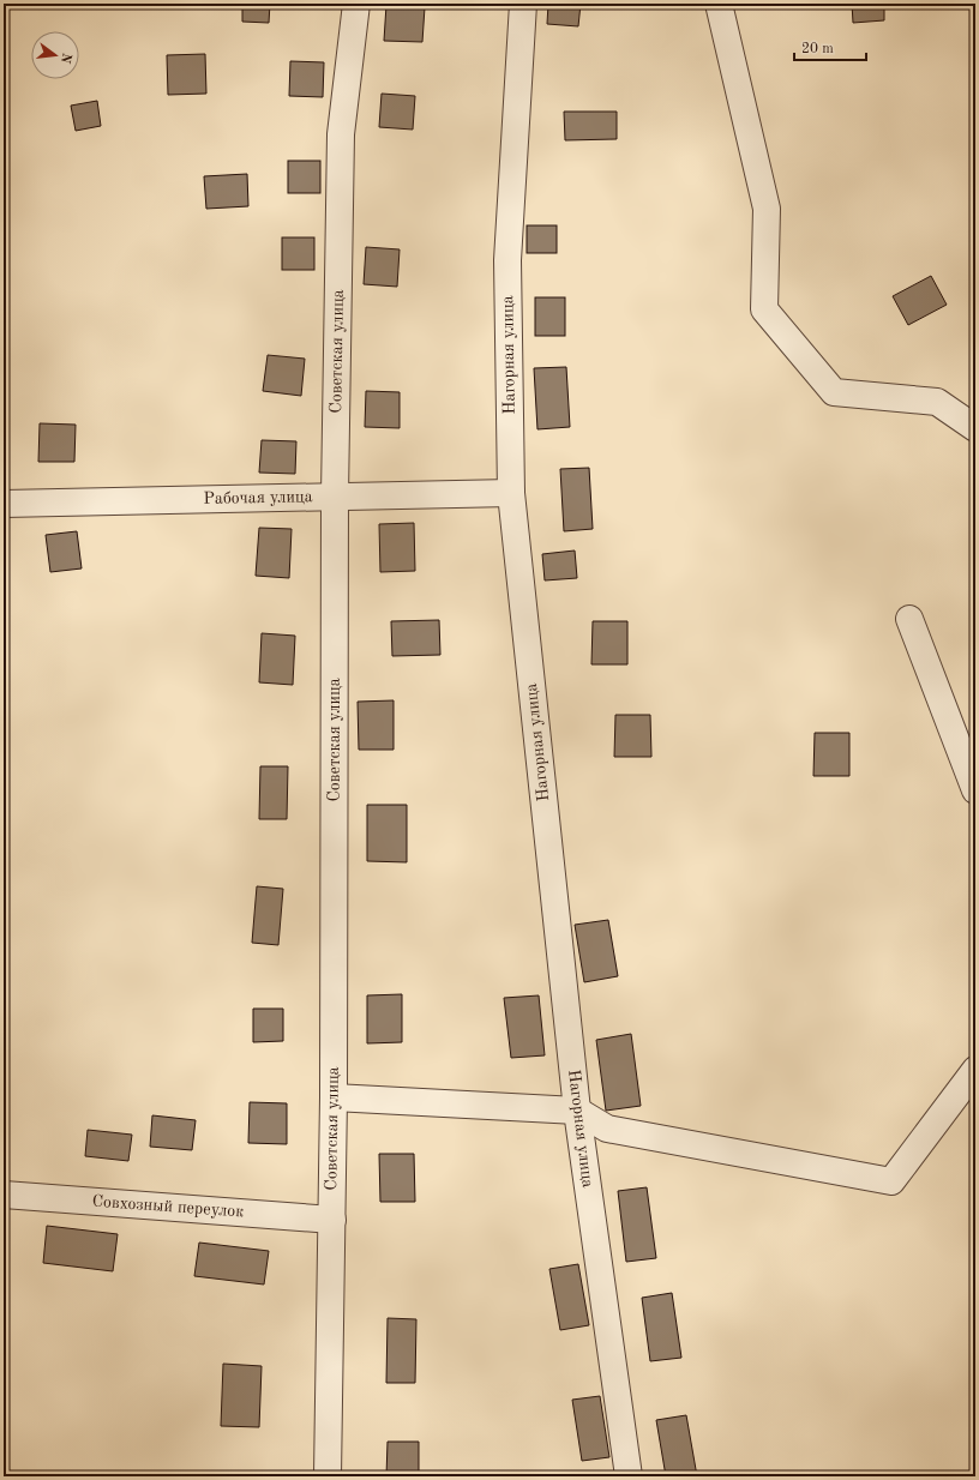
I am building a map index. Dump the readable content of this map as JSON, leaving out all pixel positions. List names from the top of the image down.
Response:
{
  "streets": {
    "street": [
      "Советская улица",
      "Нагорная улица",
      "Рабочая улица",
      "Совхозный переулок"
    ]
  },
  "crossings": [
    ["Советская улица", "Рабочая улица"],
    ["Советская улица", "Совхозный переулок"],
    ["Нагорная улица", "Рабочая улица"]
  ],
  "scale_bar": "20 m",
  "north": "right"
}
